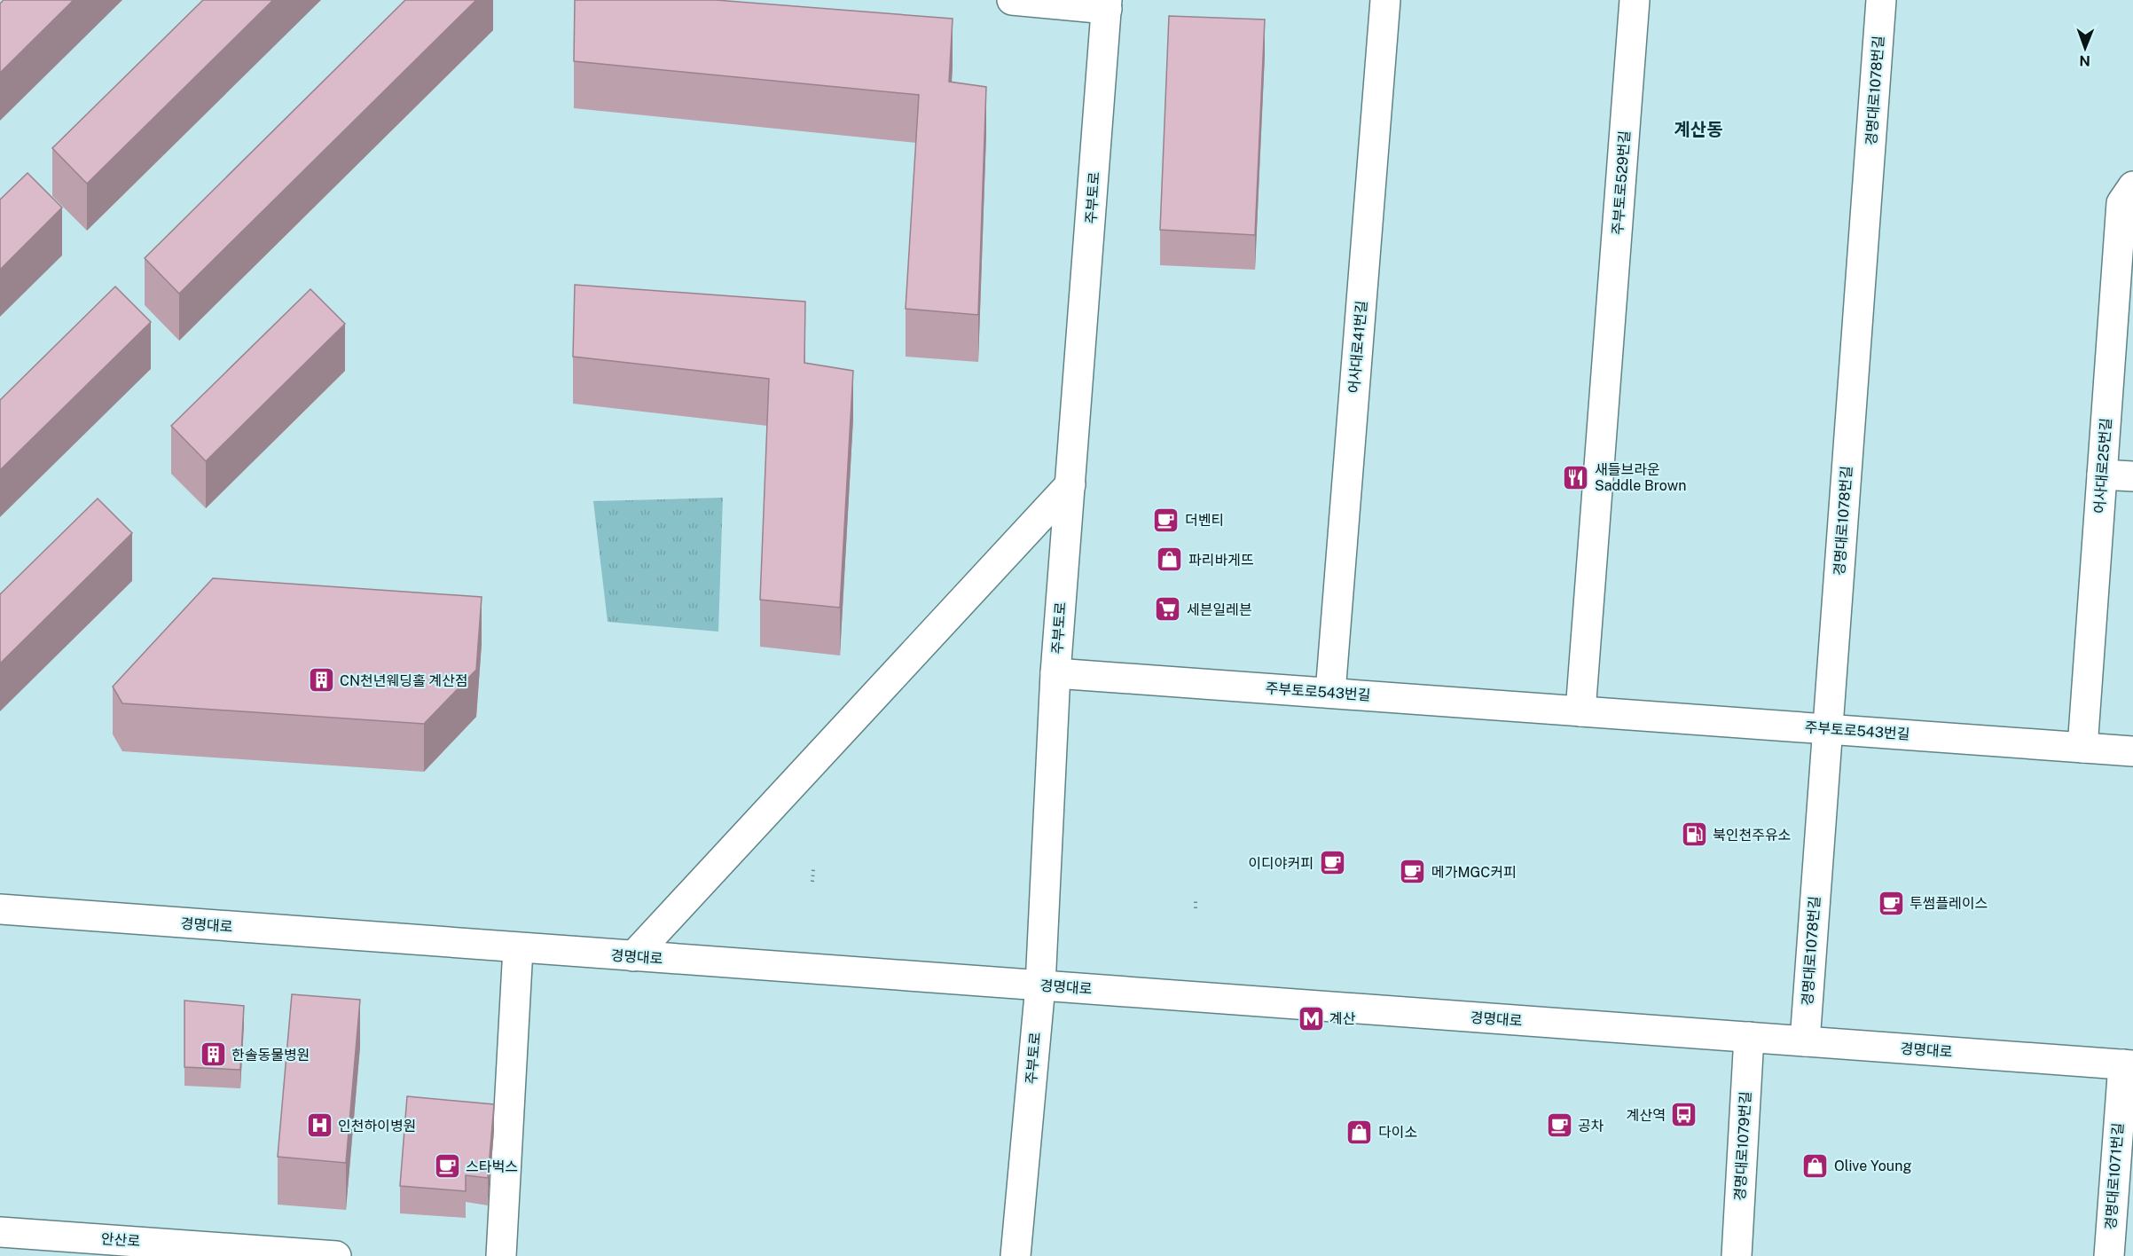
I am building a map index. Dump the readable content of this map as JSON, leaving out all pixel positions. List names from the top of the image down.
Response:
{
  "streets": {
    "street": [
      "경명대로1078번길",
      "주부토로529번길",
      "주부토로",
      "어사대로41번길",
      "어사대로25번길",
      "주부토로543번길",
      "경명대로",
      "경명대로1079번길",
      "경명대로1071번길",
      "안산로"
    ]
  },
  "crossings": [
    ["경명대로1078번길", "주부토로543번길"],
    ["경명대로1078번길", "경명대로"],
    ["주부토로529번길", "주부토로543번길"],
    ["주부토로", "주부토로543번길"],
    ["주부토로", "경명대로"],
    ["어사대로41번길", "주부토로543번길"],
    ["어사대로25번길", "주부토로543번길"],
    ["경명대로", "경명대로1079번길"],
    ["경명대로", "경명대로1071번길"]
  ],
  "districts": ["계산동"],
  "places": {
    "restaurant": ["새들브라운 Saddle Brown"],
    "cafe": [
      "더벤티",
      "이디야커피",
      "메가MGC커피",
      "투썸플레이스",
      "공차",
      "스타벅스"
    ],
    "shop": ["파리바게뜨", "다이소", "Olive Young"],
    "supermarket": ["세븐일레븐"],
    "building": ["CN천년웨딩홀 계산점", "한솔동물병원"],
    "fuel station": ["북인천주유소"],
    "metro station": ["계산"],
    "bus stop": ["계산역"],
    "hospital": ["인천하이병원"]
  },
  "north": "bottom"
}
